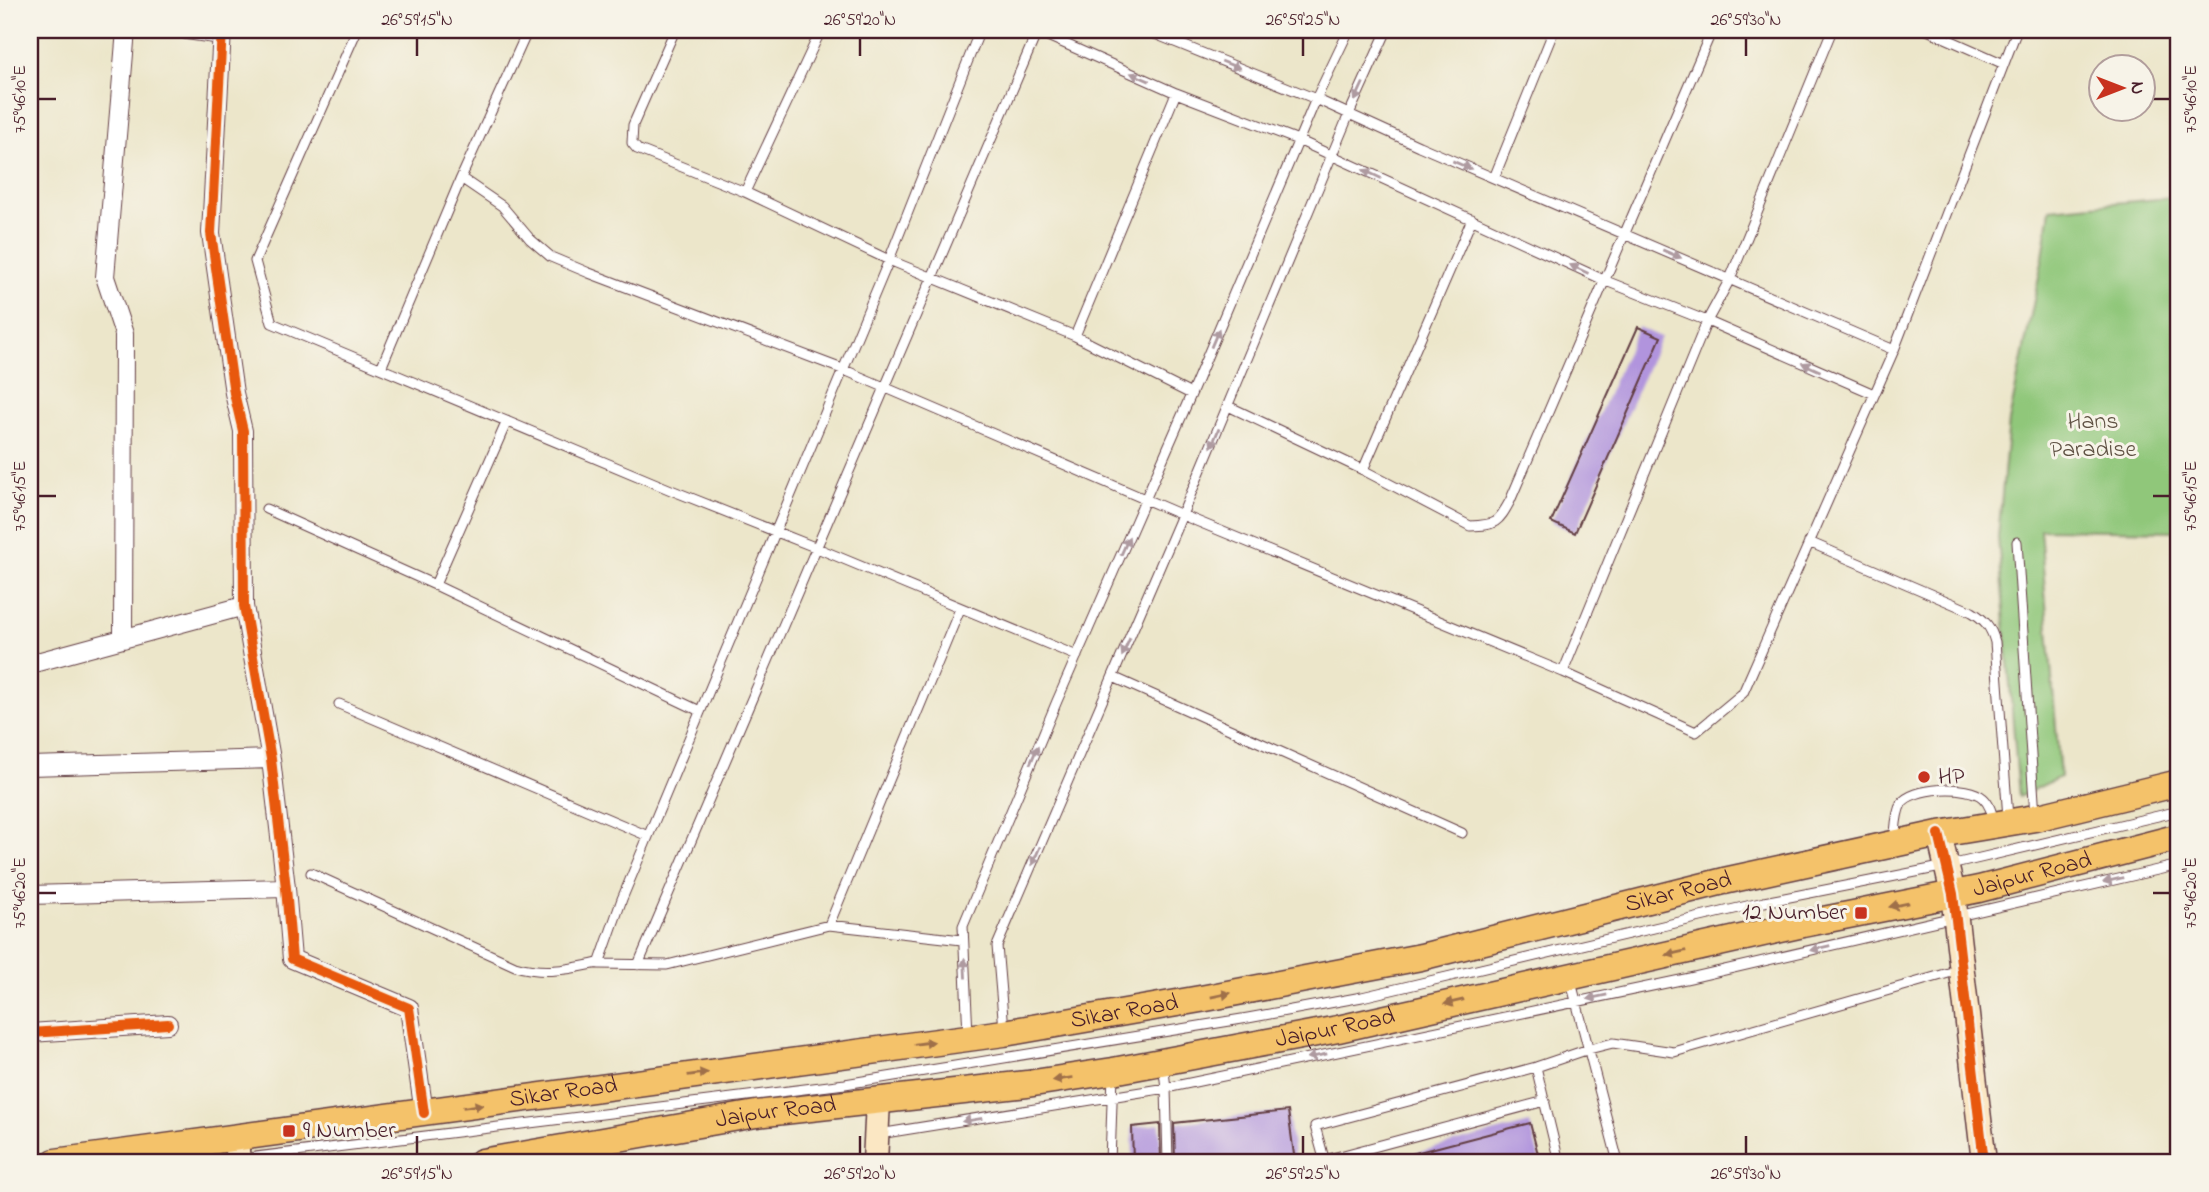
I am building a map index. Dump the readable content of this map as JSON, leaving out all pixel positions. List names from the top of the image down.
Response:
{
  "streets": {
    "main road": ["Jaipur Road", "Sikar Road"]
  },
  "one_way": ["Jaipur Road", "Sikar Road"],
  "parks": ["Hans Paradise"],
  "places": {
    "other": ["HP"],
    "transit": ["12 Number", "9 Number"]
  },
  "north": "right",
  "coordinates": [
    "26°59'15\"N",
    "26°59'20\"N",
    "26°59'25\"N",
    "26°59'30\"N",
    "75°46'10\"E",
    "75°46'15\"E",
    "75°46'20\"E"
  ]
}
